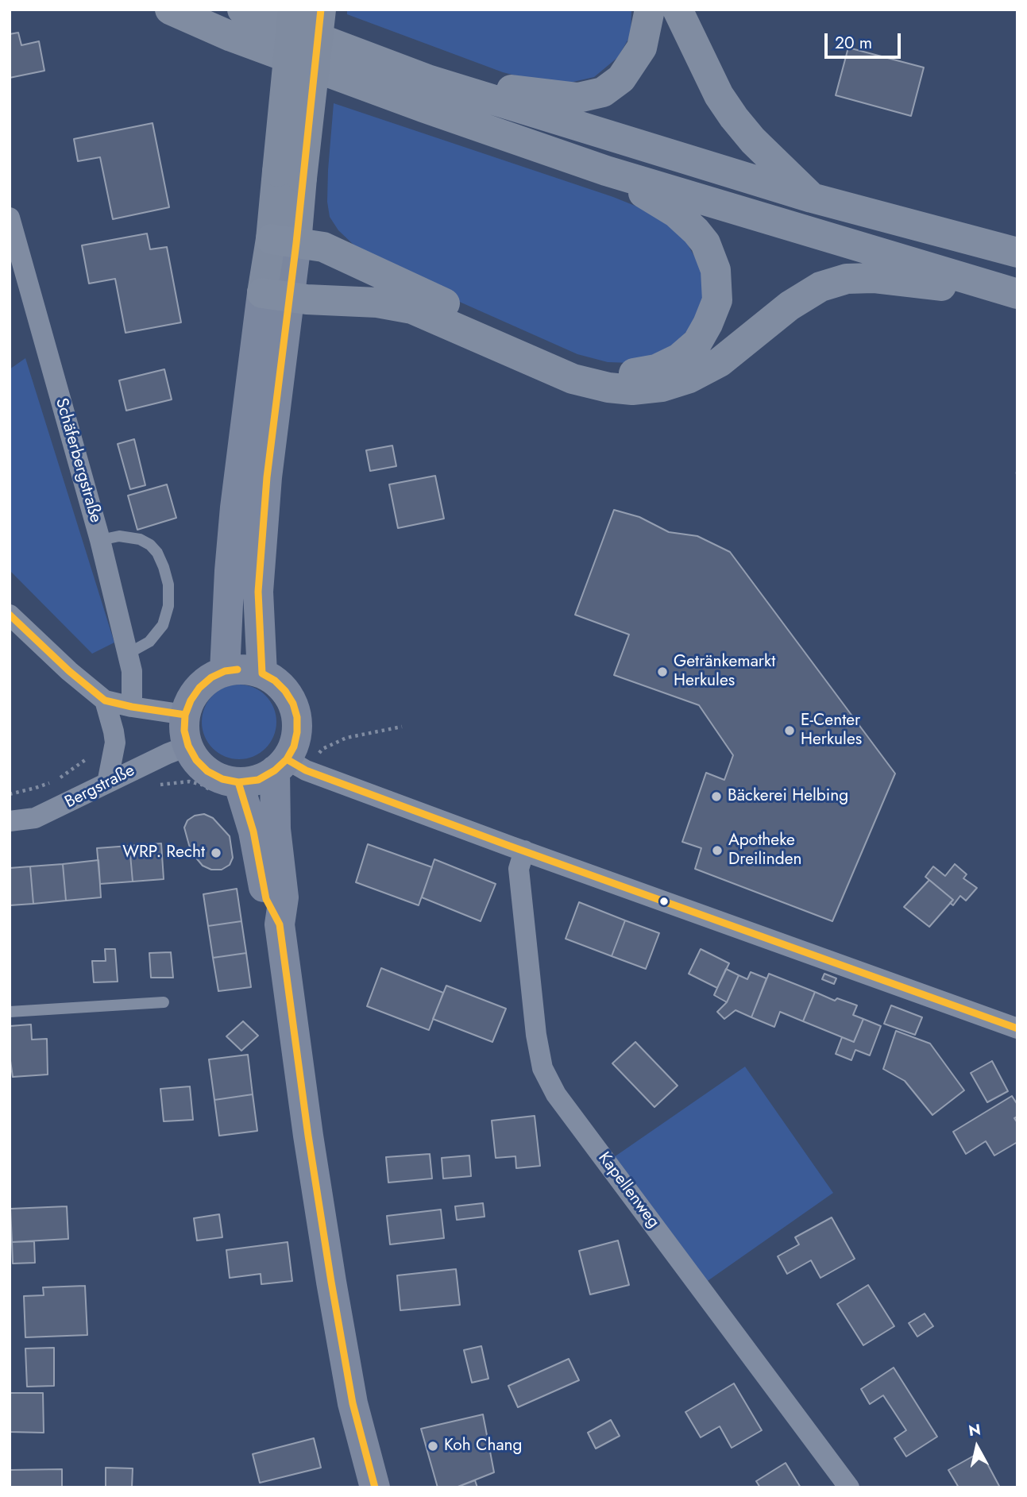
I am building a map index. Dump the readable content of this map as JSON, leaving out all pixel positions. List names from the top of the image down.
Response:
{
  "streets": {
    "street": ["Schäferbergstraße", "Bergstraße", "Kapellenweg"]
  },
  "places": [
    "Getränkemarkt Herkules",
    "E-Center Herkules",
    "Bäckerei Helbing",
    "Apotheke Dreilinden",
    "WRP. Recht",
    "Koh Chang"
  ],
  "scale_bar": "20 m",
  "north": "top"
}
